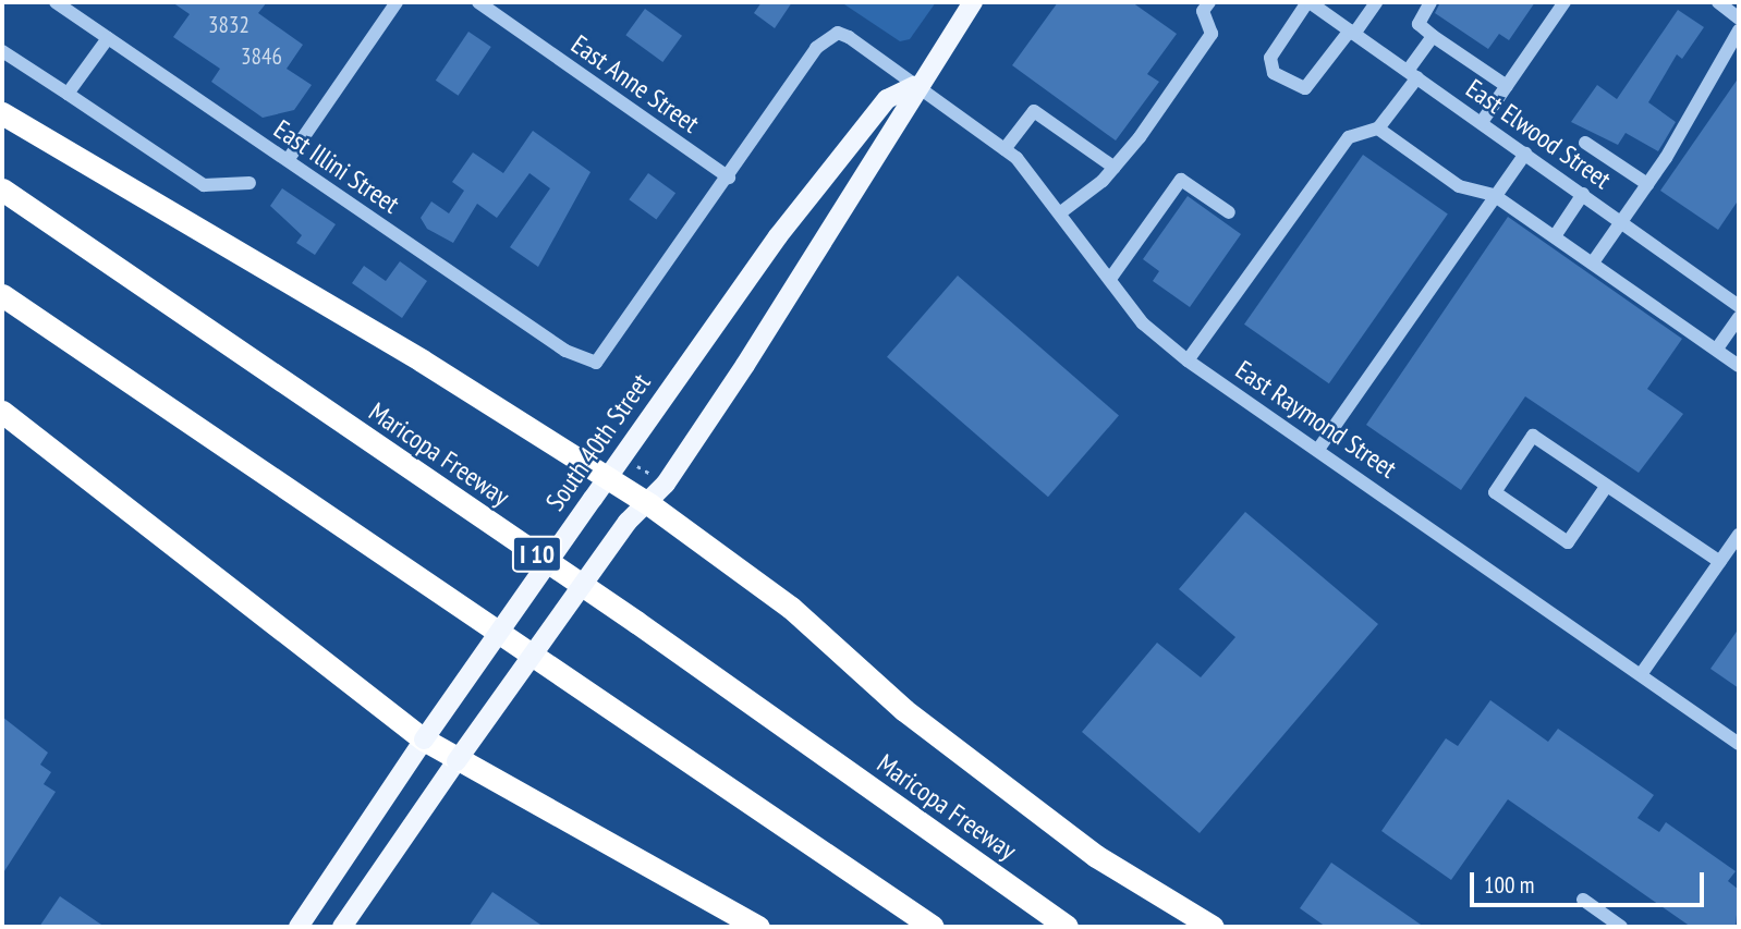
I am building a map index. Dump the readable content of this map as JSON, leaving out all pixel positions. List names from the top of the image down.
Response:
{
  "streets": {
    "highway": ["Maricopa Freeway", "I 10"],
    "main road": ["South 40th Street"],
    "street": [
      "East Anne Street",
      "East Elwood Street",
      "East Illini Street",
      "East Raymond Street"
    ]
  },
  "crossings": [
    ["East Anne Street", "South 40th Street"],
    ["East Illini Street", "South 40th Street"],
    ["East Raymond Street", "South 40th Street"]
  ],
  "house_numbers": ["3832", "3846"],
  "scale_bar": "100 m"
}
